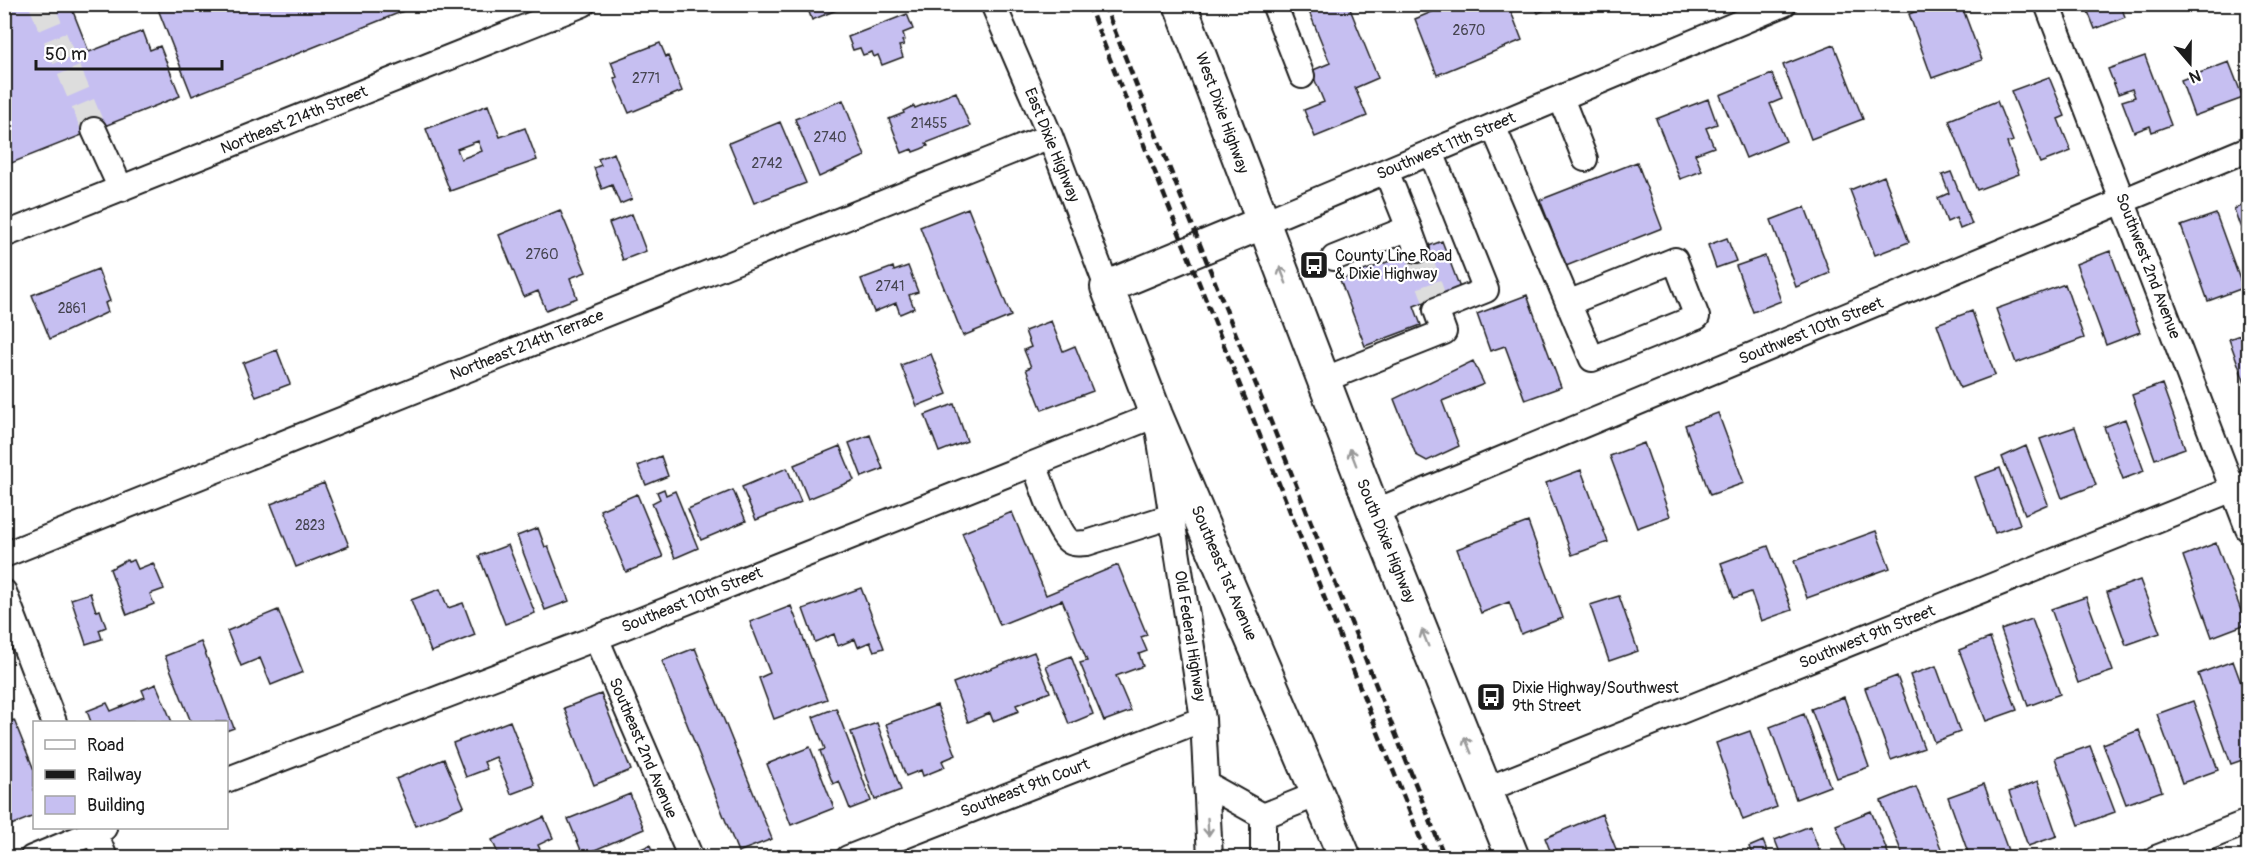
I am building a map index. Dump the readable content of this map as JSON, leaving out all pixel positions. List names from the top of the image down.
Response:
{
  "streets": {
    "main road": [
      "West Dixie Highway",
      "Southwest 11th Street",
      "South Dixie Highway",
      "Southeast 1st Avenue"
    ],
    "street": [
      "Northeast 214th Street",
      "East Dixie Highway",
      "Southwest 2nd Avenue",
      "Southwest 10th Street",
      "Northeast 214th Terrace",
      "Southeast 10th Street",
      "Old Federal Highway",
      "Southwest 9th Street",
      "Southeast 2nd Avenue",
      "Southeast 9th Court"
    ]
  },
  "crossings": [
    ["West Dixie Highway", "Southwest 11th Street"],
    ["West Dixie Highway", "South Dixie Highway"],
    ["East Dixie Highway", "Southwest 11th Street"],
    ["East Dixie Highway", "Northeast 214th Terrace"],
    ["East Dixie Highway", "Southeast 1st Avenue"],
    ["Southwest 11th Street", "South Dixie Highway"],
    ["Southwest 11th Street", "Southeast 1st Avenue"],
    ["Southwest 2nd Avenue", "Southwest 10th Street"],
    ["Southwest 2nd Avenue", "Southwest 9th Street"],
    ["Southwest 10th Street", "South Dixie Highway"],
    ["South Dixie Highway", "Southwest 9th Street"],
    ["Southeast 1st Avenue", "Southeast 10th Street"],
    ["Southeast 1st Avenue", "Old Federal Highway"],
    ["Southeast 10th Street", "Old Federal Highway"],
    ["Southeast 10th Street", "Southeast 2nd Avenue"],
    ["Old Federal Highway", "Southeast 9th Court"]
  ],
  "one_way": ["South Dixie Highway"],
  "places": {
    "bus stop": ["County Line Road & Dixie Highway", "Dixie Highway/Southwest 9th Street"]
  },
  "house_numbers": [
    "2670",
    "2771",
    "21455",
    "2740",
    "2742",
    "2760",
    "2741",
    "2861",
    "2823"
  ],
  "legend": ["Road", "Railway", "Building"],
  "scale_bar": "50 m",
  "north": "bottom"
}
